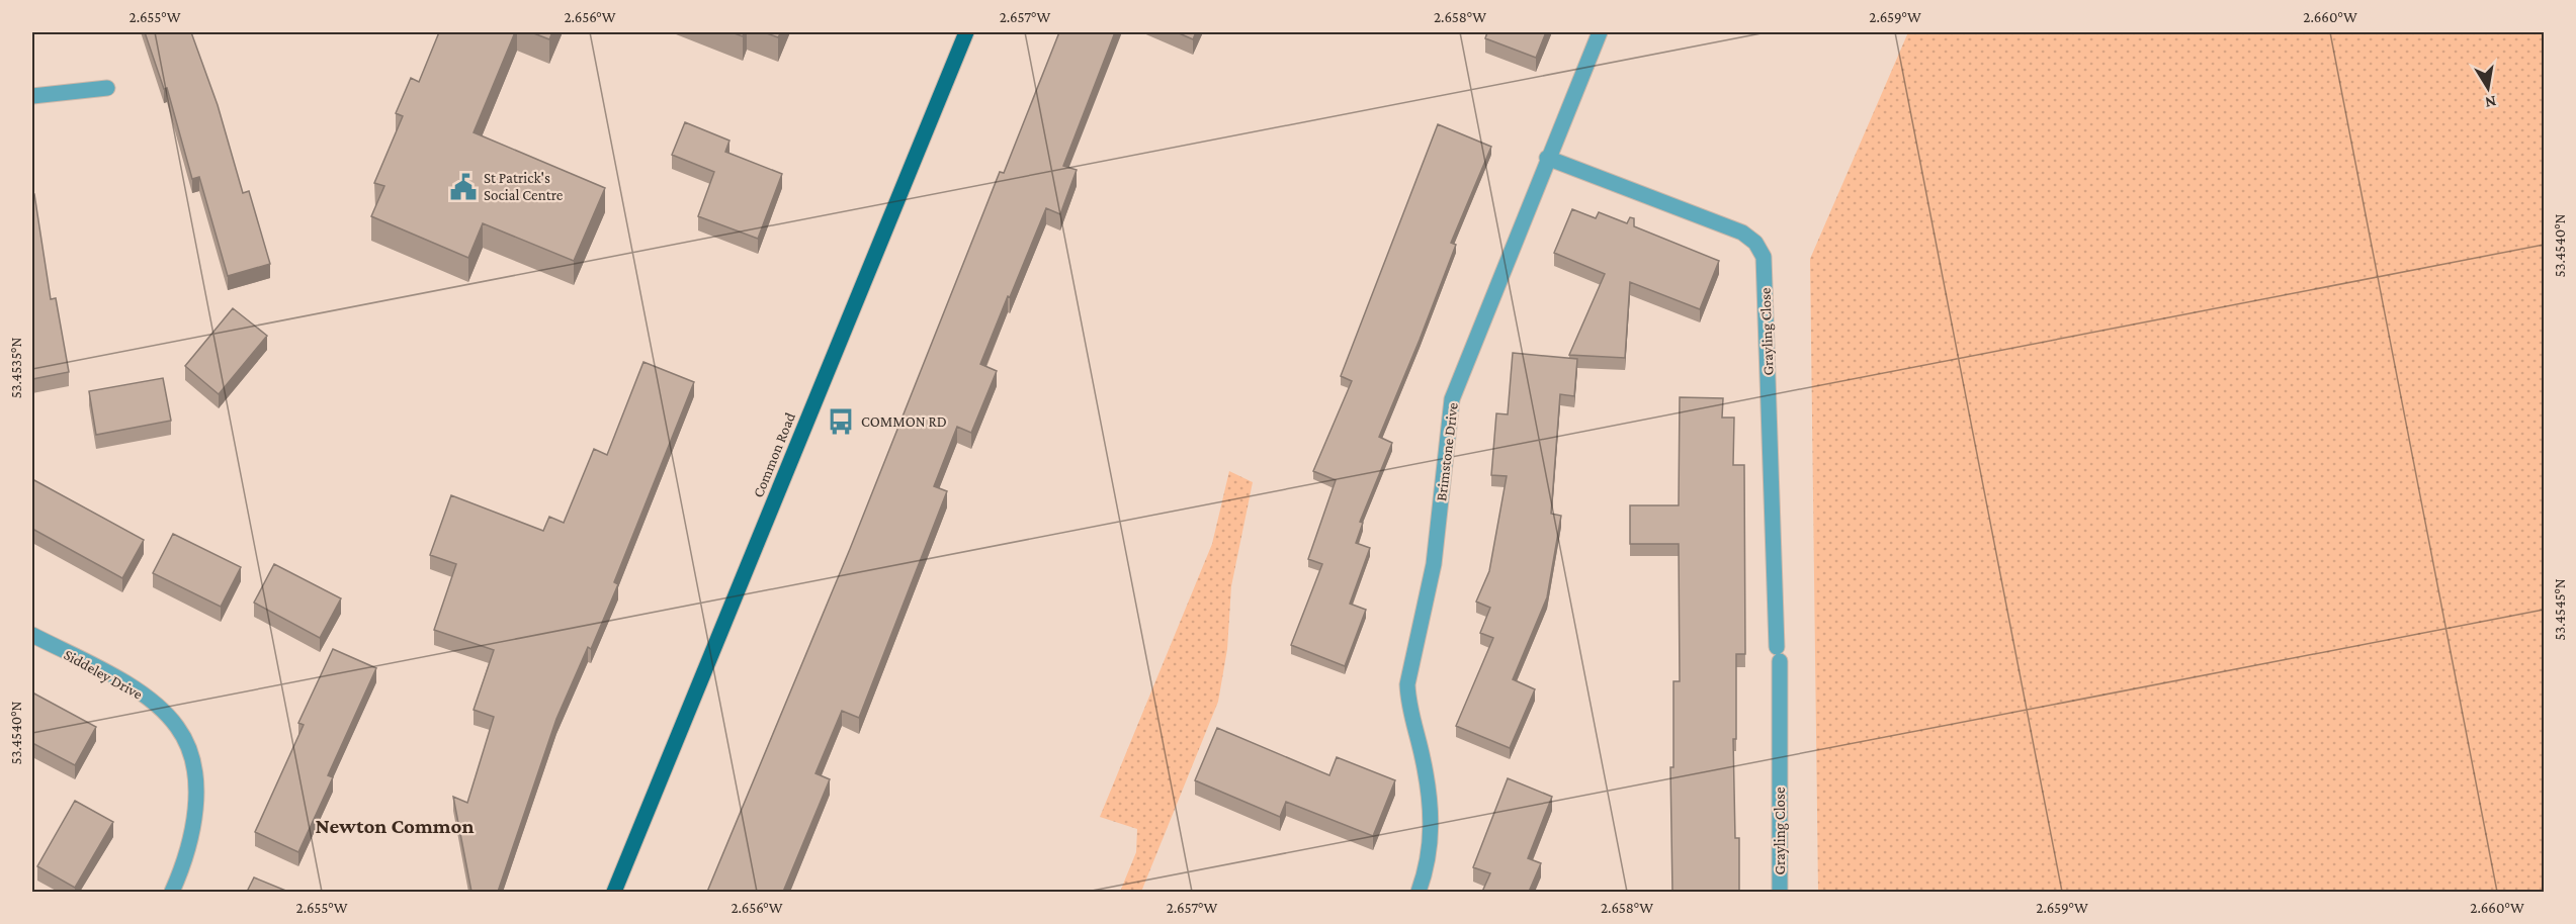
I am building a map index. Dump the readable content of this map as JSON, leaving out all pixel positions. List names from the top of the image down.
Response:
{
  "streets": {
    "main road": ["Common Road"],
    "street": ["Grayling Close", "Brimstone Drive", "Siddeley Drive"]
  },
  "crossings": [
    ["Grayling Close", "Brimstone Drive"]
  ],
  "districts": ["Newton Common"],
  "places": {
    "public building": ["St Patrick's Social Centre"],
    "bus stop": ["COMMON RD"]
  },
  "north": "bottom",
  "coordinates": [
    "2.655°W",
    "2.656°W",
    "2.657°W",
    "2.658°W",
    "2.659°W",
    "2.660°W",
    "53.4540°N",
    "53.4535°N",
    "53.4545°N"
  ]
}
